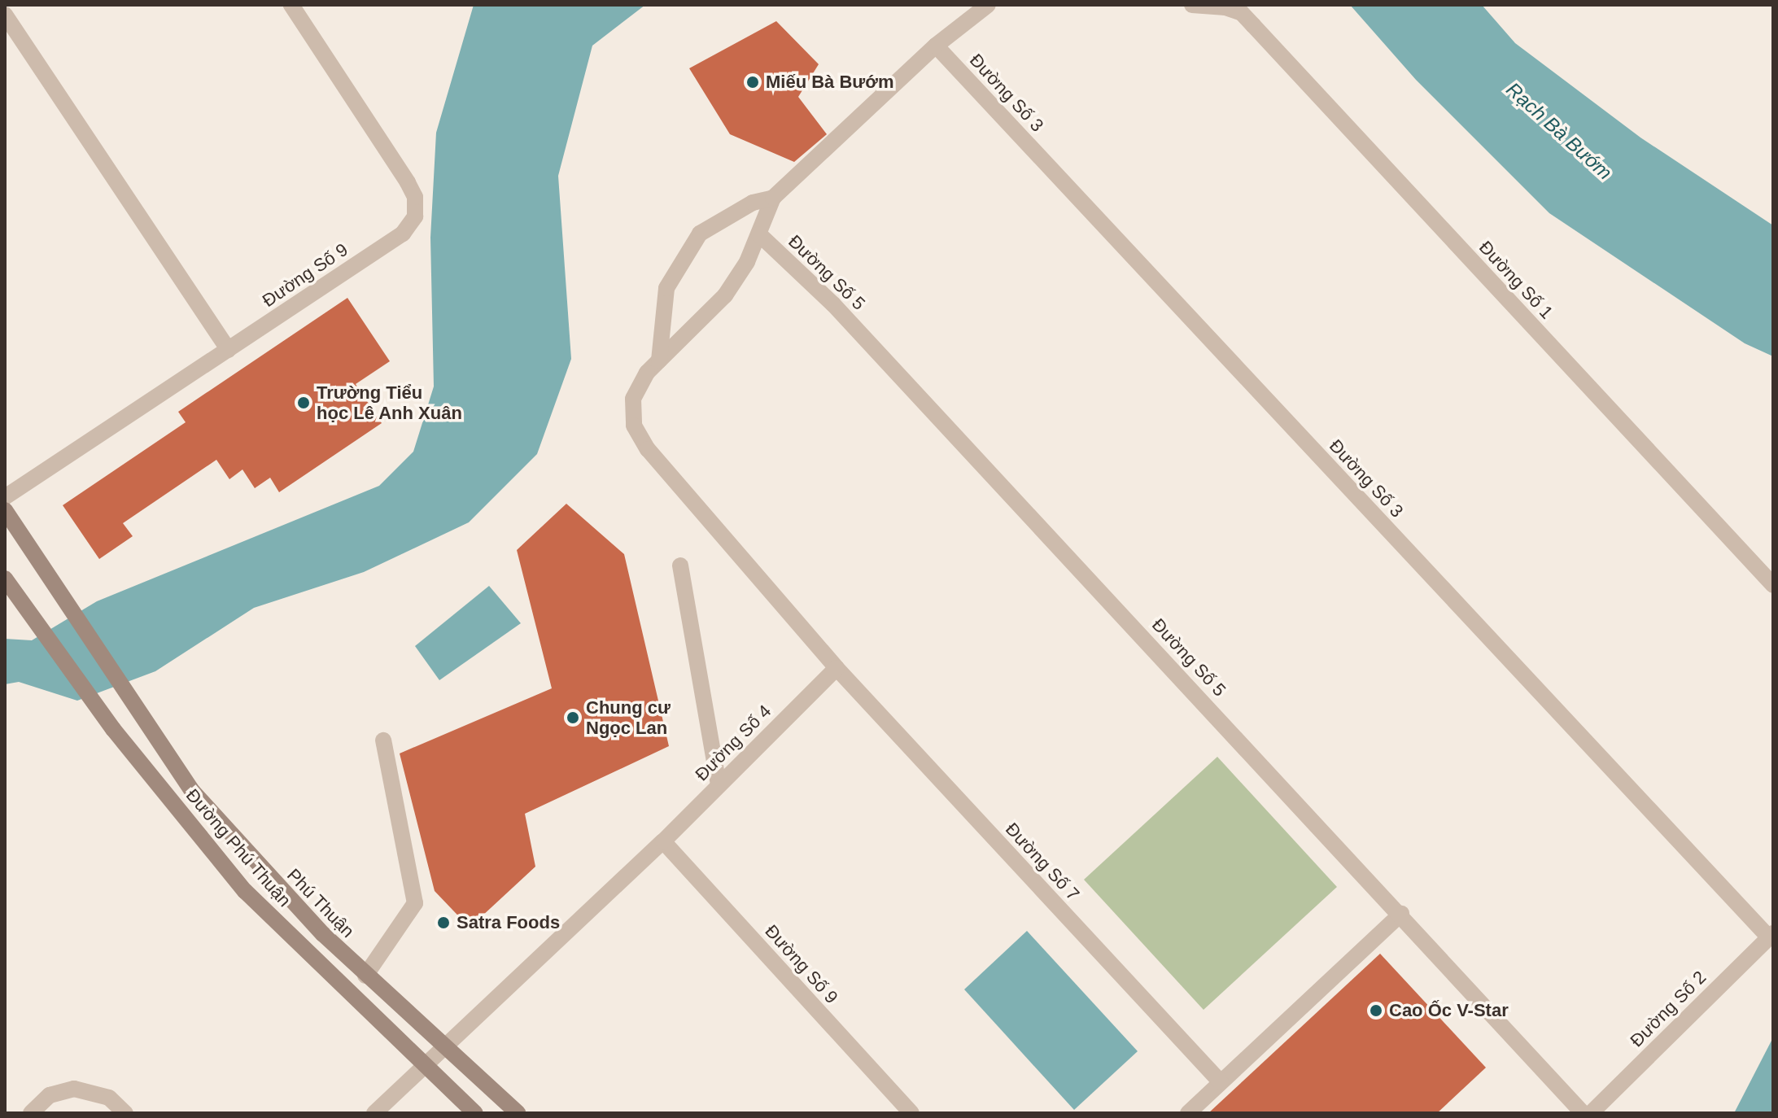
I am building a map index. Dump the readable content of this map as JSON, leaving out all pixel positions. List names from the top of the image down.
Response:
{
  "streets": {
    "street": [
      "Đường Số 3",
      "Đường Số 5",
      "Đường Số 9",
      "Đường Số 1",
      "Đường Số 4",
      "Đường Phú Thuận",
      "Đường Số 7",
      "Phú Thuận",
      "Đường Số 2"
    ]
  },
  "crossings": [
    ["Đường Số 3", "Đường Số 2"],
    ["Đường Số 9", "Đường Số 4"],
    ["Đường Số 4", "Đường Phú Thuận"],
    ["Đường Số 4", "Đường Số 7"],
    ["Đường Số 4", "Phú Thuận"]
  ],
  "water": ["Rạch Bà Bướm"],
  "places": [
    "Miếu Bà Bướm",
    "Trường Tiểu học Lê Anh Xuân",
    "Chung cư Ngọc Lan",
    "Satra Foods",
    "Cao Ốc V-Star"
  ]
}
